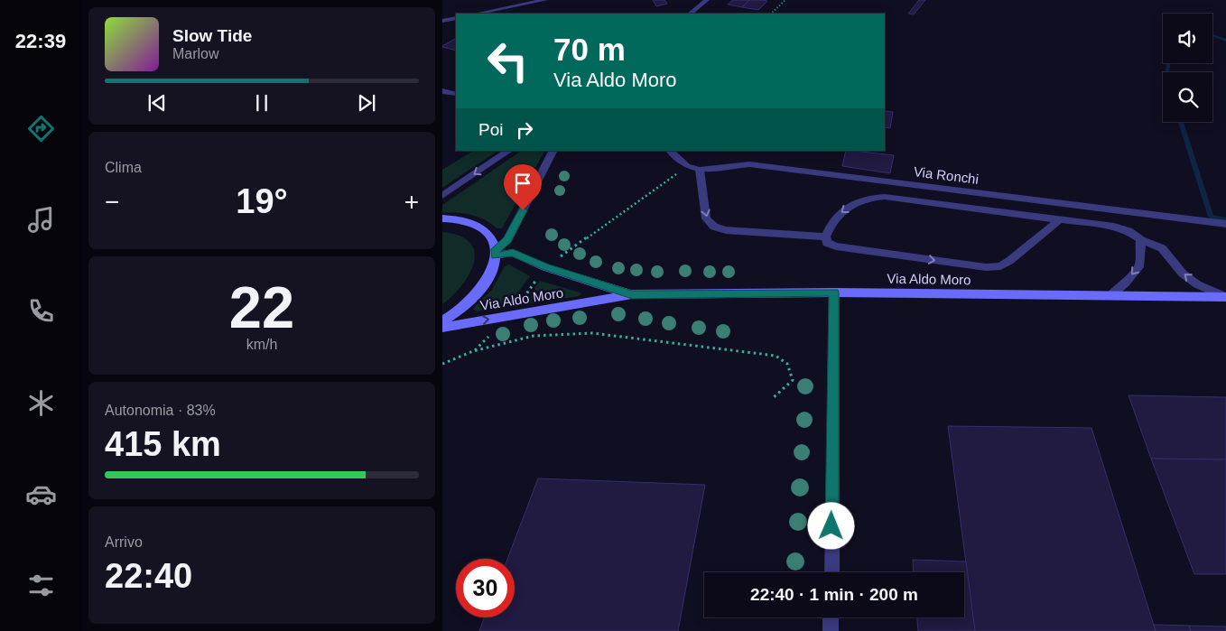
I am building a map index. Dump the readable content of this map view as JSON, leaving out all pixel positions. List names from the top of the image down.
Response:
{
  "streets": {
    "main road": ["Via Aldo Moro"],
    "street": ["Via Ronchi"]
  },
  "page": {
    "tabs": "22:39",
    "turn": ["70 m", "Via Aldo Moro"],
    "song": ["Slow Tide", "Marlow"],
    "then": "Poi",
    "tile": [
      "Clima",
      ["22", "km/h"],
      ["Autonomia · 83%", "415 km"],
      ["Arrivo", "22:40"]
    ],
    "heat": ["−", "19°", "+"],
    "limit": "30",
    "trip": "22:40 · 1 min · 200 m"
  }
}
